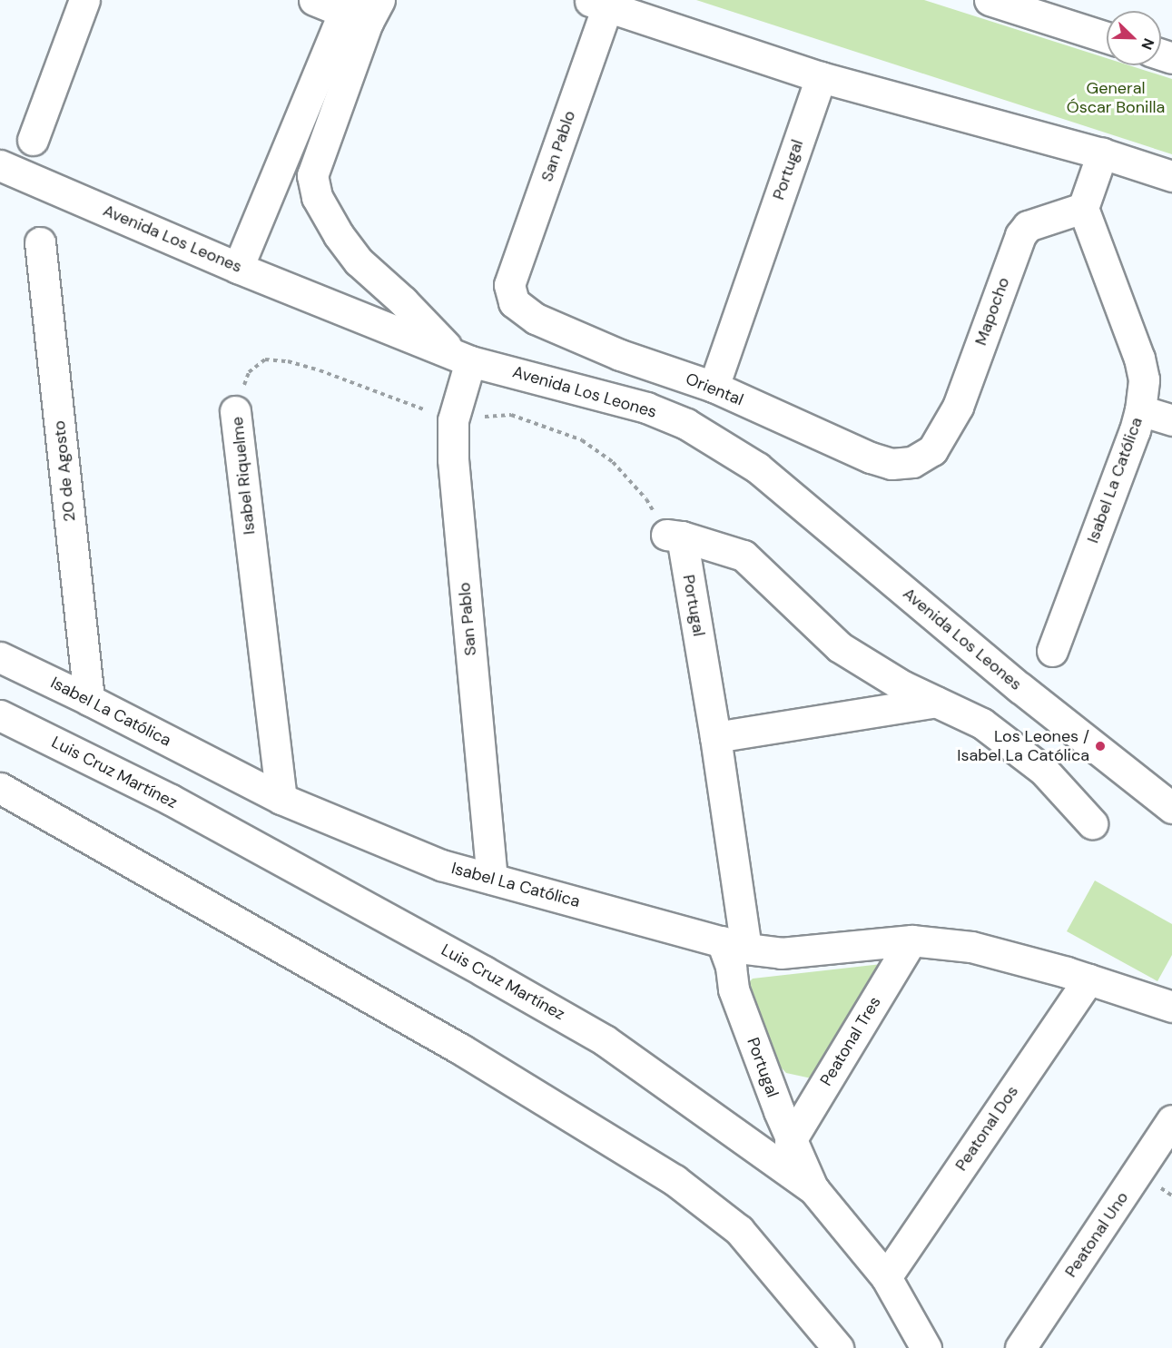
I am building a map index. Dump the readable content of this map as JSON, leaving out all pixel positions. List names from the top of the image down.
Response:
{
  "streets": {
    "street": [
      "San Pablo",
      "Portugal",
      "Avenida Los Leones",
      "Mapocho",
      "Oriental",
      "20 de Agosto",
      "Isabel Riquelme",
      "Isabel La Católica",
      "Luis Cruz Martínez",
      "Peatonal Tres",
      "Peatonal Dos",
      "Peatonal Uno"
    ]
  },
  "crossings": [
    ["San Pablo", "Avenida Los Leones"],
    ["San Pablo", "Oriental"],
    ["San Pablo", "Isabel Riquelme"],
    ["San Pablo", "Isabel La Católica"],
    ["Portugal", "Oriental"],
    ["Portugal", "Isabel La Católica"],
    ["Portugal", "Luis Cruz Martínez"],
    ["Portugal", "Peatonal Tres"],
    ["Mapocho", "Oriental"],
    ["Mapocho", "Isabel La Católica"],
    ["20 de Agosto", "Isabel La Católica"],
    ["Isabel Riquelme", "Isabel La Católica"],
    ["Isabel La Católica", "Peatonal Tres"],
    ["Isabel La Católica", "Peatonal Dos"],
    ["Luis Cruz Martínez", "Peatonal Dos"]
  ],
  "parks": ["General Óscar Bonilla"],
  "places": ["Los Leones / Isabel La Católica"],
  "north": "bottom right"
}
